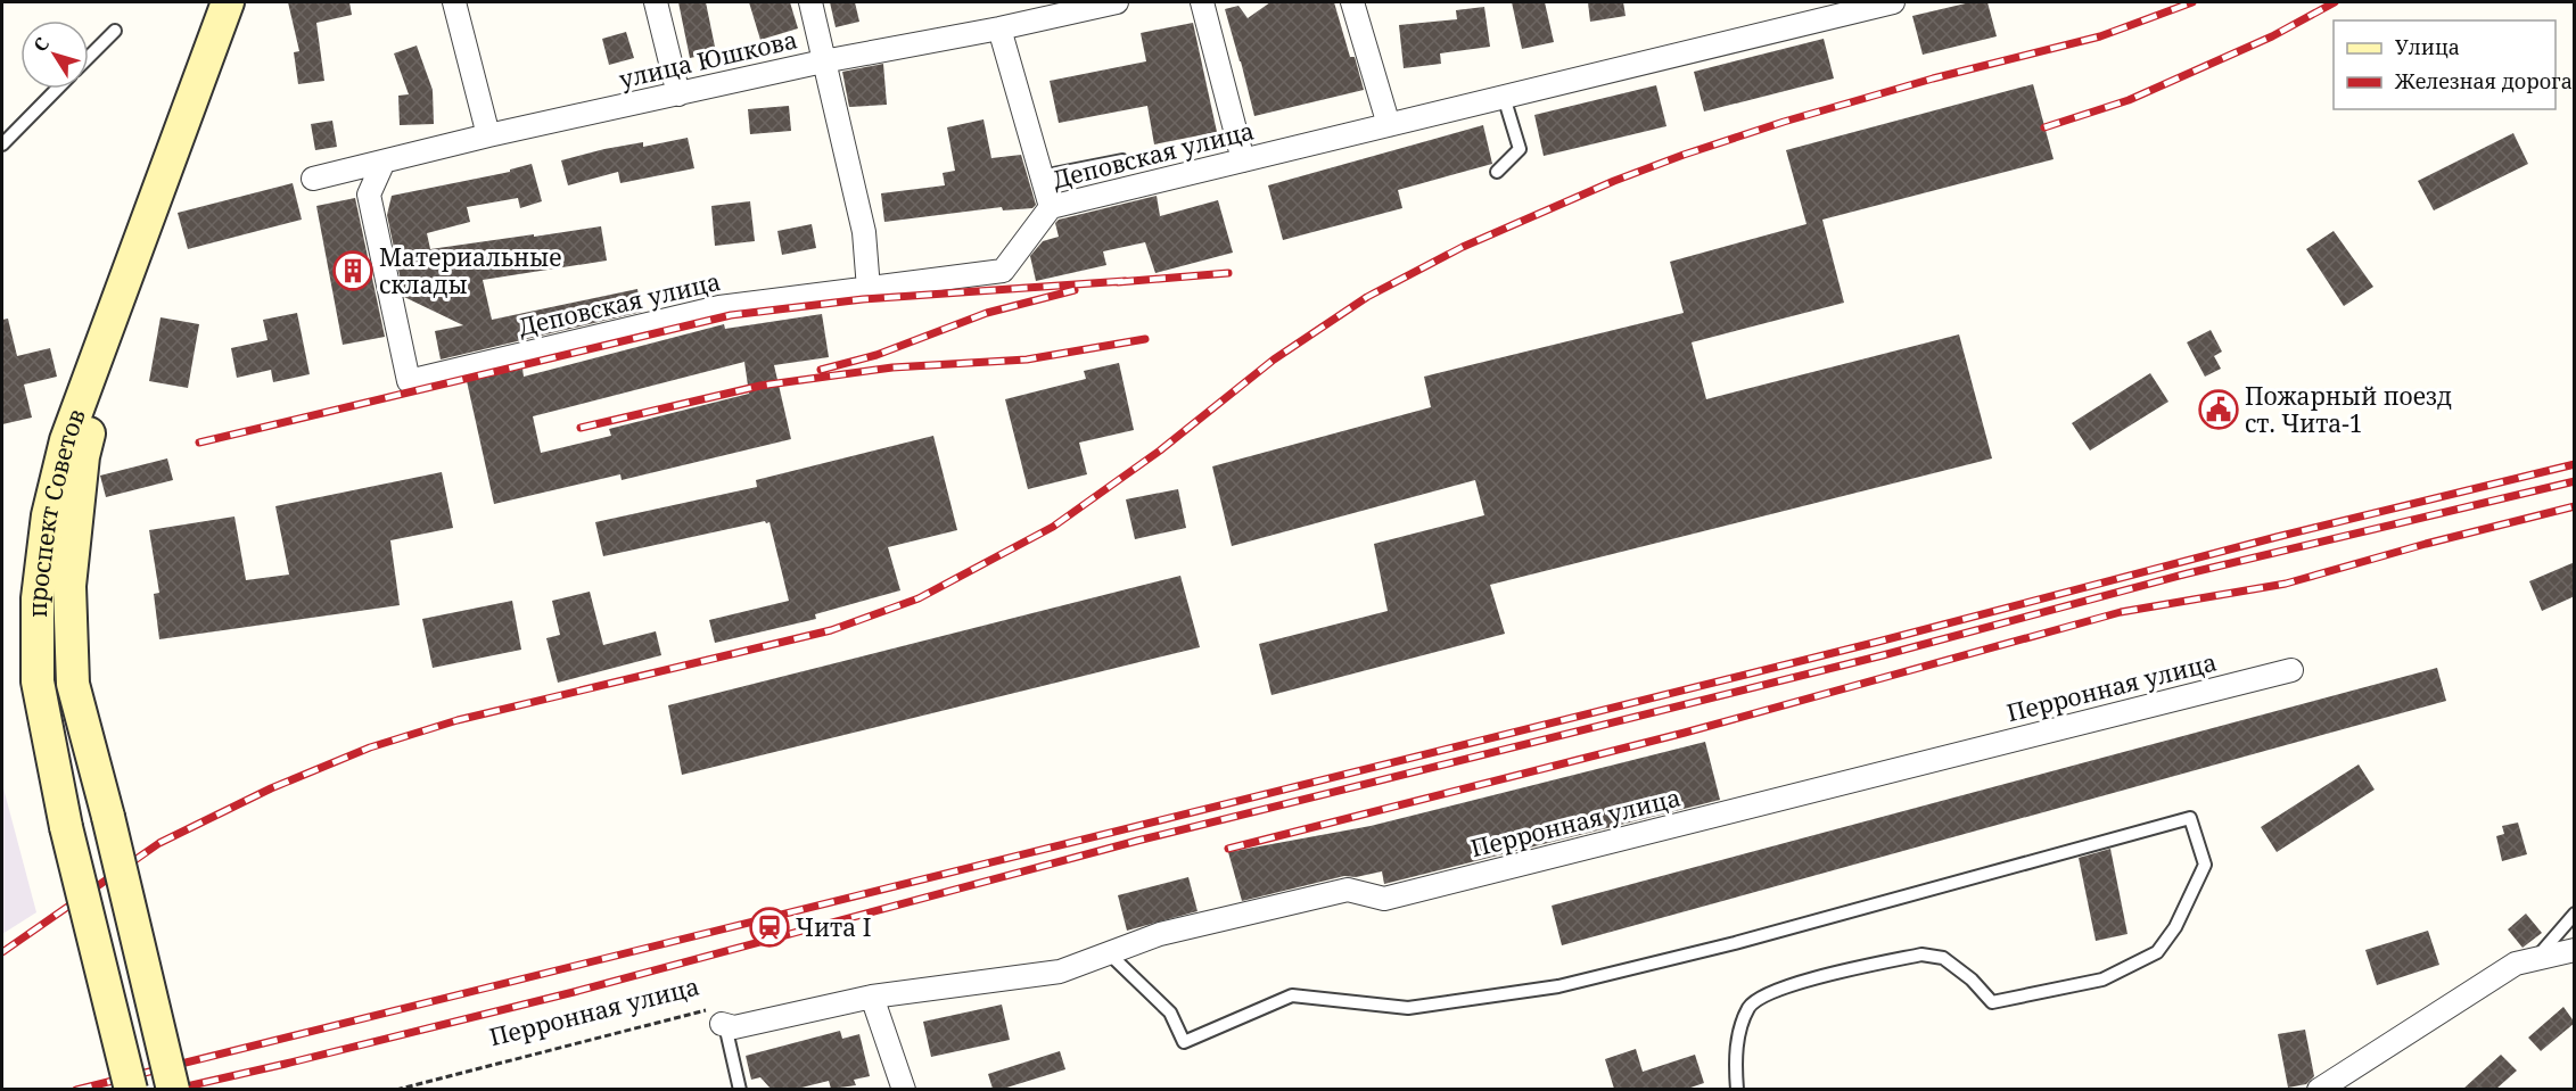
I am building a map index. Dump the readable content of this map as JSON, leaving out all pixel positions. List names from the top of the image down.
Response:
{
  "streets": {
    "main road": ["проспект Советов"],
    "street": ["улица Юшкова", "Деповская улица", "Перронная улица"]
  },
  "crossings": [
    ["улица Юшкова", "Деповская улица"]
  ],
  "places": {
    "building": ["Материальные склады"],
    "public building": ["Пожарный поезд ст. Чита-1"],
    "station": ["Чита I"]
  },
  "legend": ["Улица", "Железная дорога"],
  "north": "top left"
}
